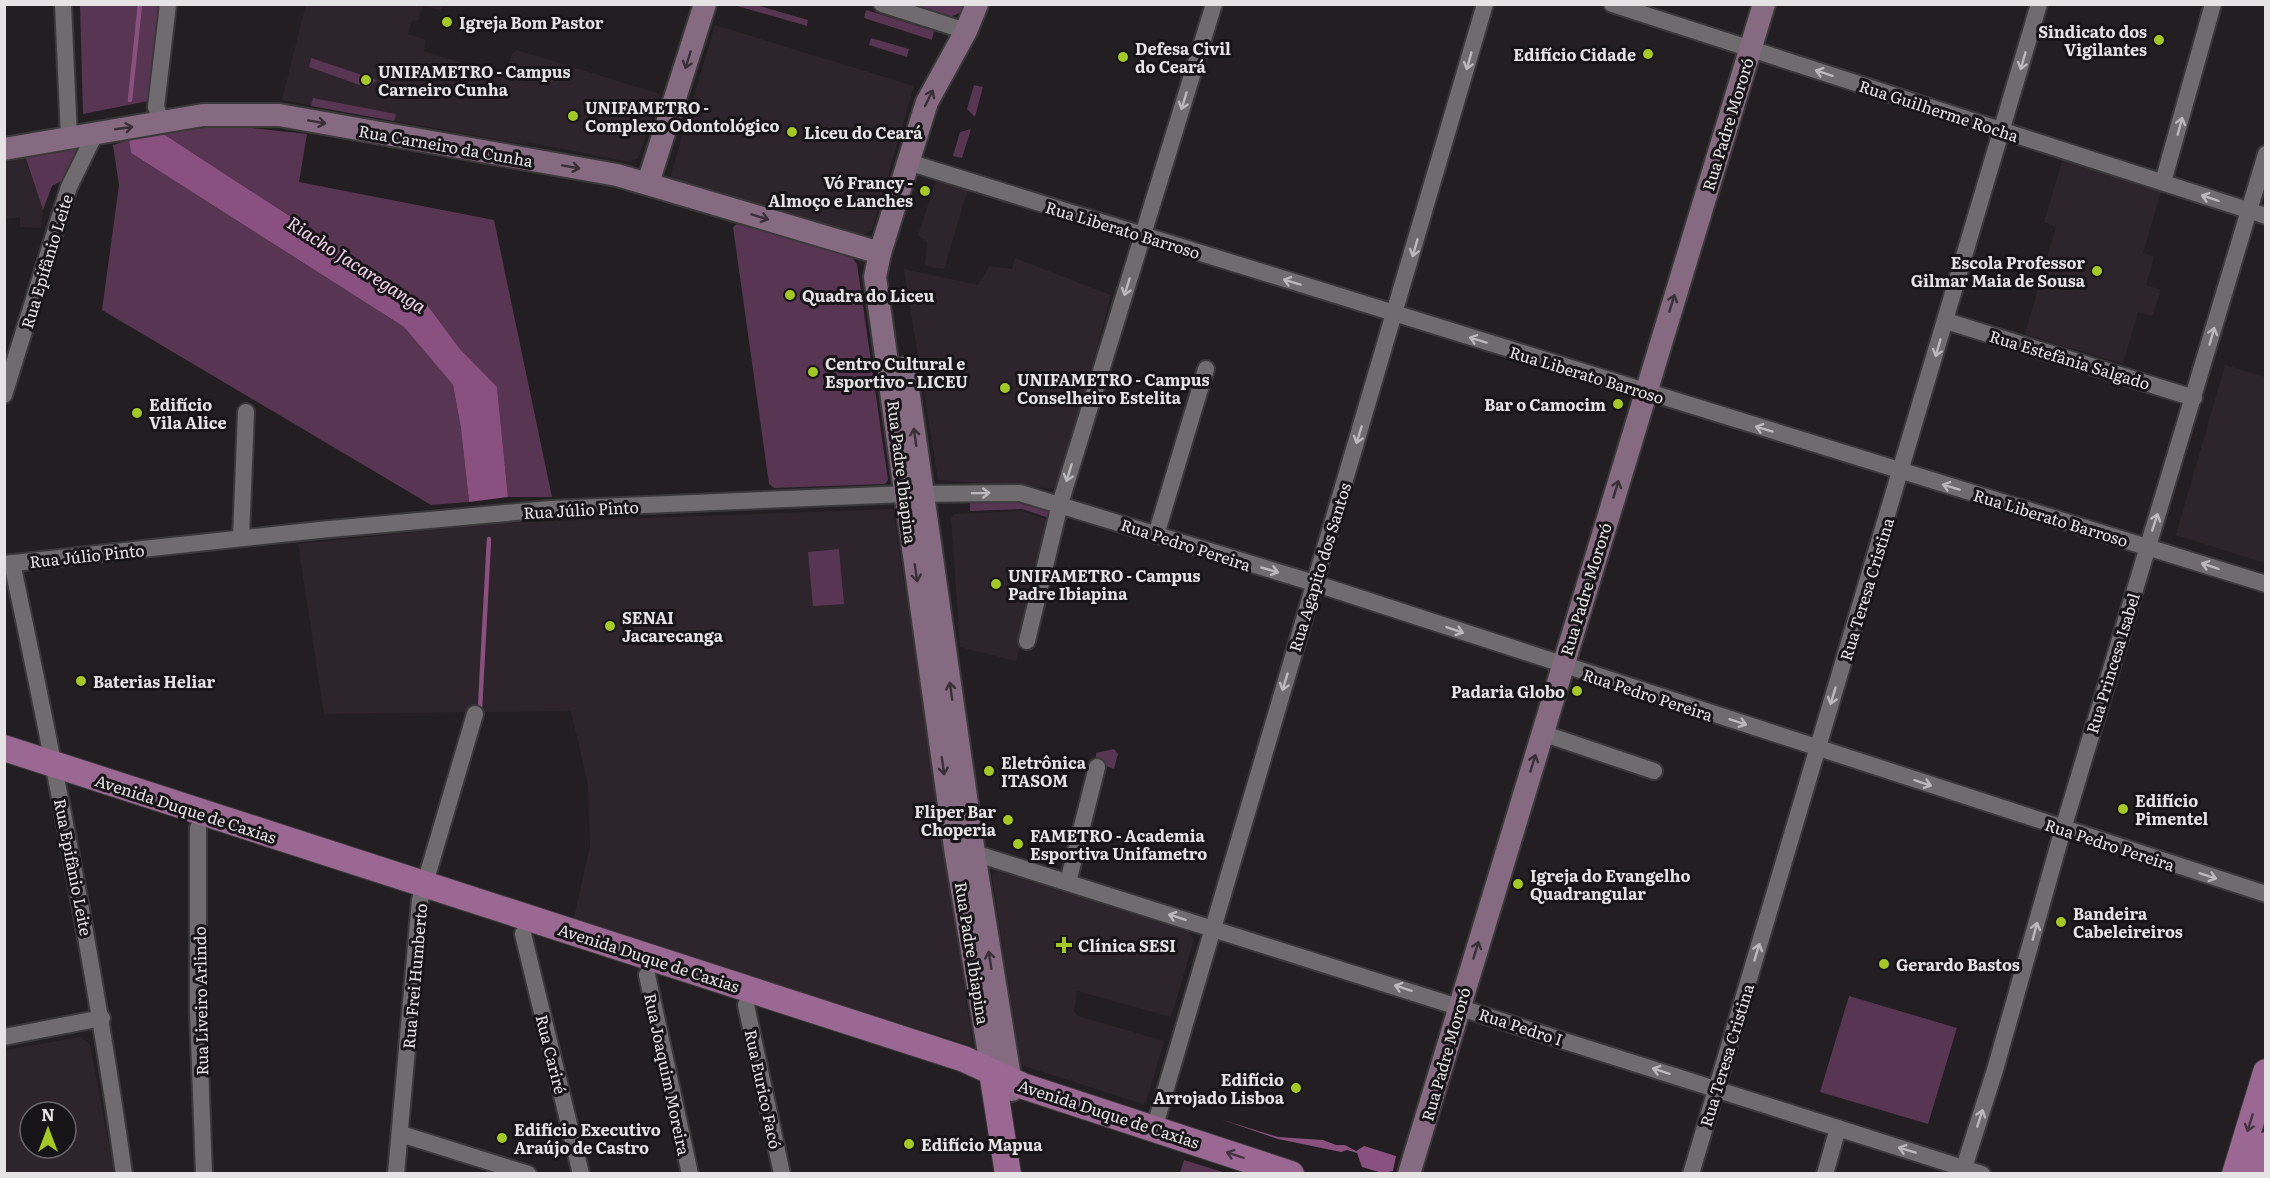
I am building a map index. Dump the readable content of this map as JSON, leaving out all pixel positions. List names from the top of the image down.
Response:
{
  "streets": {
    "main road": ["Rua Padre Ibiapina", "Avenida Duque de Caxias"],
    "street": [
      "Rua Guilherme Rocha",
      "Rua Padre Mororó",
      "Rua Carneiro da Cunha",
      "Rua Liberato Barroso",
      "Rua Epifânio Leite",
      "Rua Estefânia Salgado",
      "Rua Júlio Pinto",
      "Rua Pedro Pereira",
      "Rua Agapito dos Santos",
      "Rua Teresa Cristina",
      "Rua Princesa Isabel",
      "Rua Frei Humberto",
      "Rua Liveiro Arlindo",
      "Rua Pedro I",
      "Rua Cariré",
      "Rua Joaquim Moreira",
      "Rua Eurico Facó"
    ]
  },
  "crossings": [
    ["Rua Guilherme Rocha", "Rua Padre Mororó"],
    ["Rua Guilherme Rocha", "Rua Teresa Cristina"],
    ["Rua Guilherme Rocha", "Rua Princesa Isabel"],
    ["Rua Padre Mororó", "Rua Liberato Barroso"],
    ["Rua Padre Mororó", "Rua Pedro Pereira"],
    ["Rua Padre Mororó", "Rua Pedro I"],
    ["Rua Carneiro da Cunha", "Rua Epifânio Leite"],
    ["Rua Carneiro da Cunha", "Rua Padre Ibiapina"],
    ["Rua Liberato Barroso", "Rua Padre Ibiapina"],
    ["Rua Liberato Barroso", "Rua Agapito dos Santos"],
    ["Rua Liberato Barroso", "Rua Teresa Cristina"],
    ["Rua Liberato Barroso", "Rua Princesa Isabel"],
    ["Rua Epifânio Leite", "Rua Júlio Pinto"],
    ["Rua Epifânio Leite", "Avenida Duque de Caxias"],
    ["Rua Estefânia Salgado", "Rua Teresa Cristina"],
    ["Rua Estefânia Salgado", "Rua Princesa Isabel"],
    ["Rua Padre Ibiapina", "Rua Júlio Pinto"],
    ["Rua Padre Ibiapina", "Rua Pedro Pereira"],
    ["Rua Padre Ibiapina", "Avenida Duque de Caxias"],
    ["Rua Padre Ibiapina", "Rua Pedro I"],
    ["Rua Júlio Pinto", "Rua Pedro Pereira"],
    ["Rua Pedro Pereira", "Rua Agapito dos Santos"],
    ["Rua Pedro Pereira", "Rua Teresa Cristina"],
    ["Rua Pedro Pereira", "Rua Princesa Isabel"],
    ["Rua Agapito dos Santos", "Avenida Duque de Caxias"],
    ["Rua Agapito dos Santos", "Rua Pedro I"],
    ["Rua Teresa Cristina", "Rua Pedro I"],
    ["Rua Princesa Isabel", "Rua Pedro I"],
    ["Avenida Duque de Caxias", "Rua Frei Humberto"],
    ["Avenida Duque de Caxias", "Rua Liveiro Arlindo"],
    ["Avenida Duque de Caxias", "Rua Cariré"],
    ["Avenida Duque de Caxias", "Rua Joaquim Moreira"],
    ["Avenida Duque de Caxias", "Rua Eurico Facó"]
  ],
  "one_way": [
    "Rua Guilherme Rocha",
    "Rua Padre Mororó",
    "Rua Carneiro da Cunha",
    "Rua Liberato Barroso",
    "Rua Pedro Pereira",
    "Rua Agapito dos Santos",
    "Rua Princesa Isabel",
    "Rua Pedro I"
  ],
  "water": ["Riacho Jacareganga"],
  "places": {
    "other": [
      "Igreja Bom Pastor",
      "Sindicato dos Vigilantes",
      "Edifício Cidade",
      "Defesa Civil do Ceará",
      "UNIFAMETRO - Campus Carneiro Cunha",
      "UNIFAMETRO - Complexo Odontológico",
      "Liceu do Ceará",
      "Vó Francy - Almoço e Lanches",
      "Escola Professor Gilmar Maia de Sousa",
      "Quadra do Liceu",
      "Centro Cultural e Esportivo - LICEU",
      "UNIFAMETRO - Campus Conselheiro Estelita",
      "Bar o Camocim",
      "Edifício Vila Alice",
      "UNIFAMETRO - Campus Padre Ibiapina",
      "SENAI Jacarecanga",
      "Baterias Heliar",
      "Padaria Globo",
      "Eletrônica ITASOM",
      "Edifício Pimentel",
      "Fliper Bar Choperia",
      "FAMETRO - Academia Esportiva Unifametro",
      "Igreja do Evangelho Quadrangular",
      "Bandeira Cabeleireiros",
      "Gerardo Bastos",
      "Edifício Arrojado Lisboa",
      "Edifício Executivo Araújo de Castro",
      "Edifício Mapua"
    ],
    "health": ["Clínica SESI"]
  },
  "north": "top"
}
